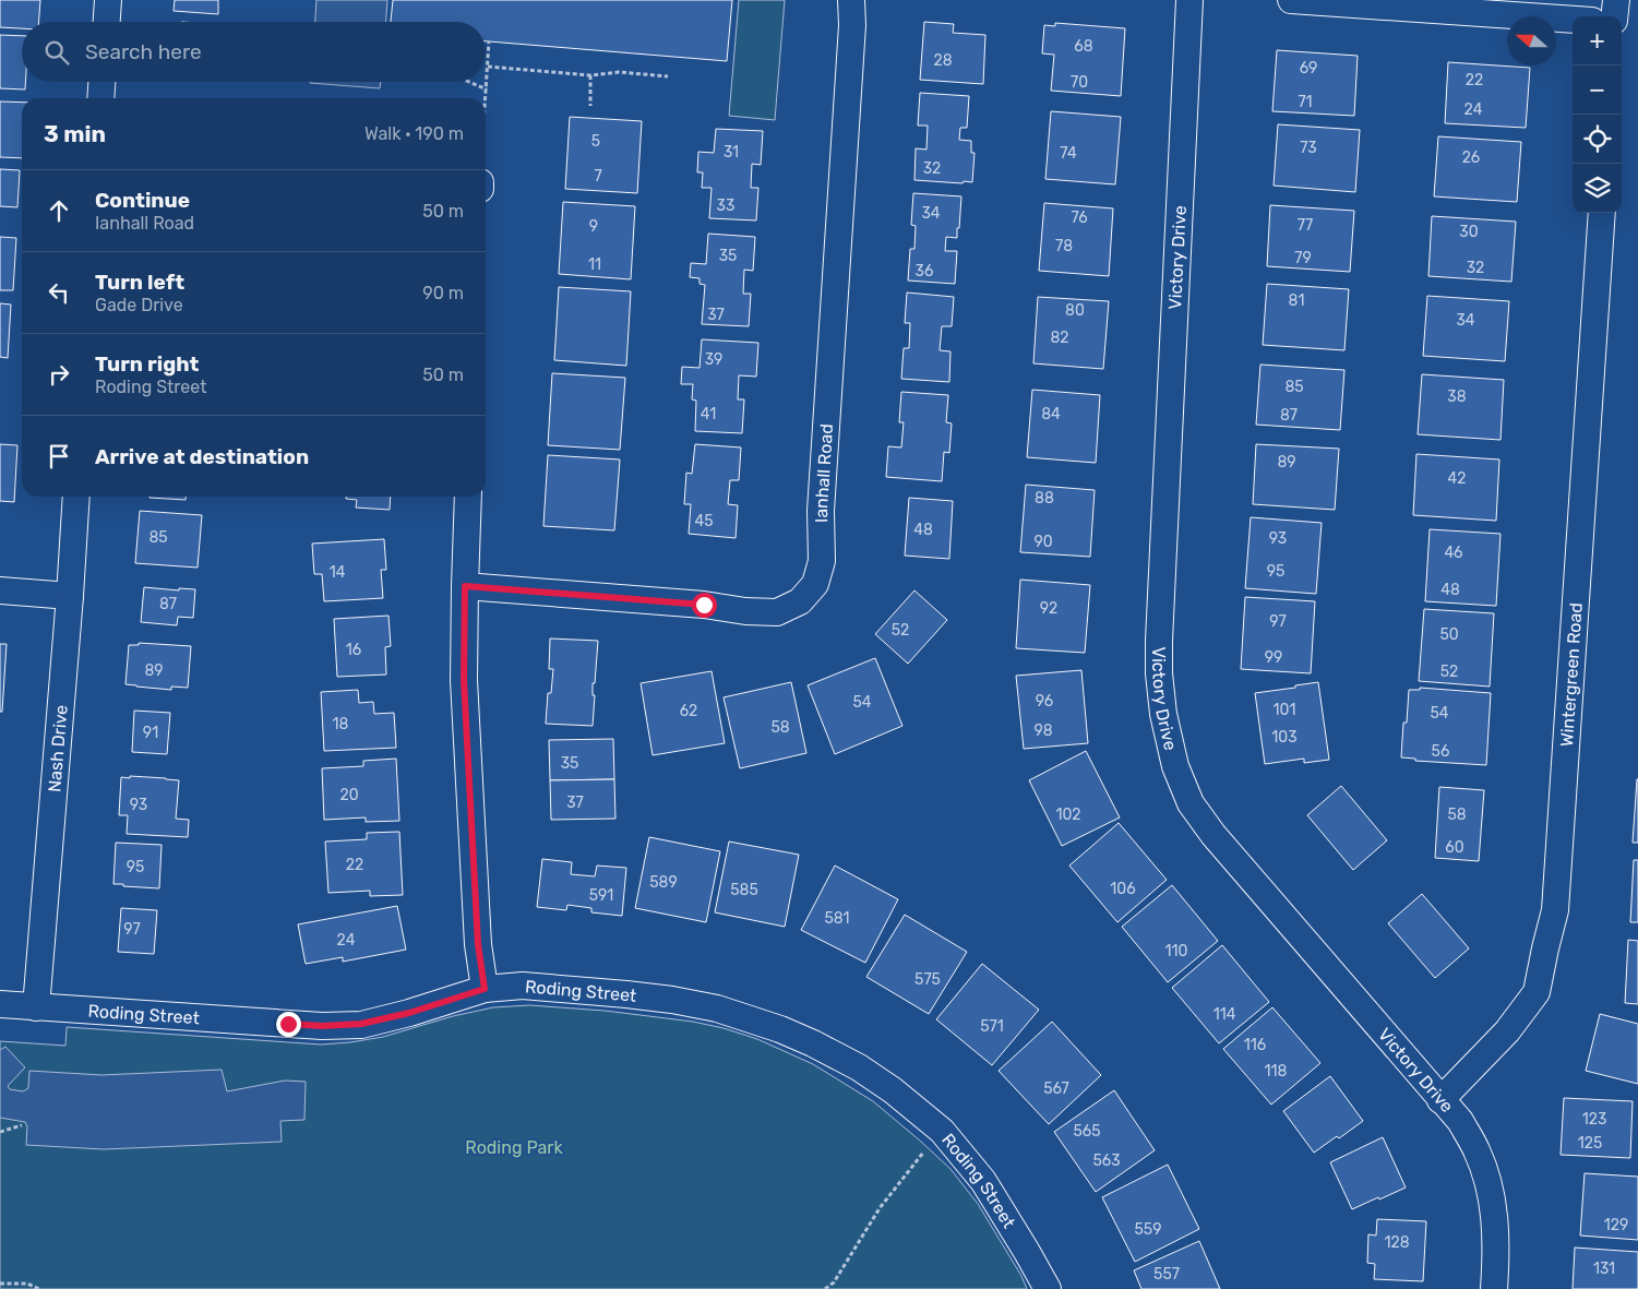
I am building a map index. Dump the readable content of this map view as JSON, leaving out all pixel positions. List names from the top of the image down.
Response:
{
  "streets": {
    "street": [
      "Victory Drive",
      "Ianhall Road",
      "Wintergreen Road",
      "Nash Drive",
      "Roding Street"
    ]
  },
  "crossings": [
    ["Victory Drive", "Wintergreen Road"],
    ["Nash Drive", "Roding Street"]
  ],
  "parks": ["Roding Park"],
  "house_numbers": [
    "68",
    "28",
    "69",
    "22",
    "70",
    "71",
    "24",
    "5",
    "73",
    "31",
    "74",
    "26",
    "32",
    "7",
    "33",
    "34",
    "76",
    "77",
    "9",
    "30",
    "78",
    "35",
    "79",
    "11",
    "32",
    "36",
    "81",
    "80",
    "37",
    "34",
    "82",
    "39",
    "85",
    "38",
    "41",
    "84",
    "87",
    "89",
    "42",
    "88",
    "45",
    "48",
    "85",
    "93",
    "90",
    "46",
    "95",
    "14",
    "48",
    "87",
    "92",
    "97",
    "52",
    "50",
    "16",
    "99",
    "89",
    "52",
    "96",
    "54",
    "101",
    "62",
    "54",
    "18",
    "58",
    "98",
    "91",
    "103",
    "56",
    "35",
    "20",
    "37",
    "93",
    "102",
    "58",
    "60",
    "22",
    "95",
    "589",
    "106",
    "585",
    "591",
    "581",
    "97",
    "24",
    "110",
    "575",
    "114",
    "571",
    "116",
    "118",
    "567",
    "123",
    "565",
    "125",
    "563",
    "129",
    "559",
    "128",
    "131",
    "557"
  ],
  "north": "left",
  "page": {
    "map_buttons": ["+", "−"],
    "search": "Search here",
    "heading": ["3 min", "Walk · 190 m"],
    "list": [
      ["Continue", "Ianhall Road", "50 m"],
      ["Turn left", "Gade Drive", "90 m"],
      ["Turn right", "Roding Street", "50 m"],
      "Arrive at destination"
    ]
  }
}
